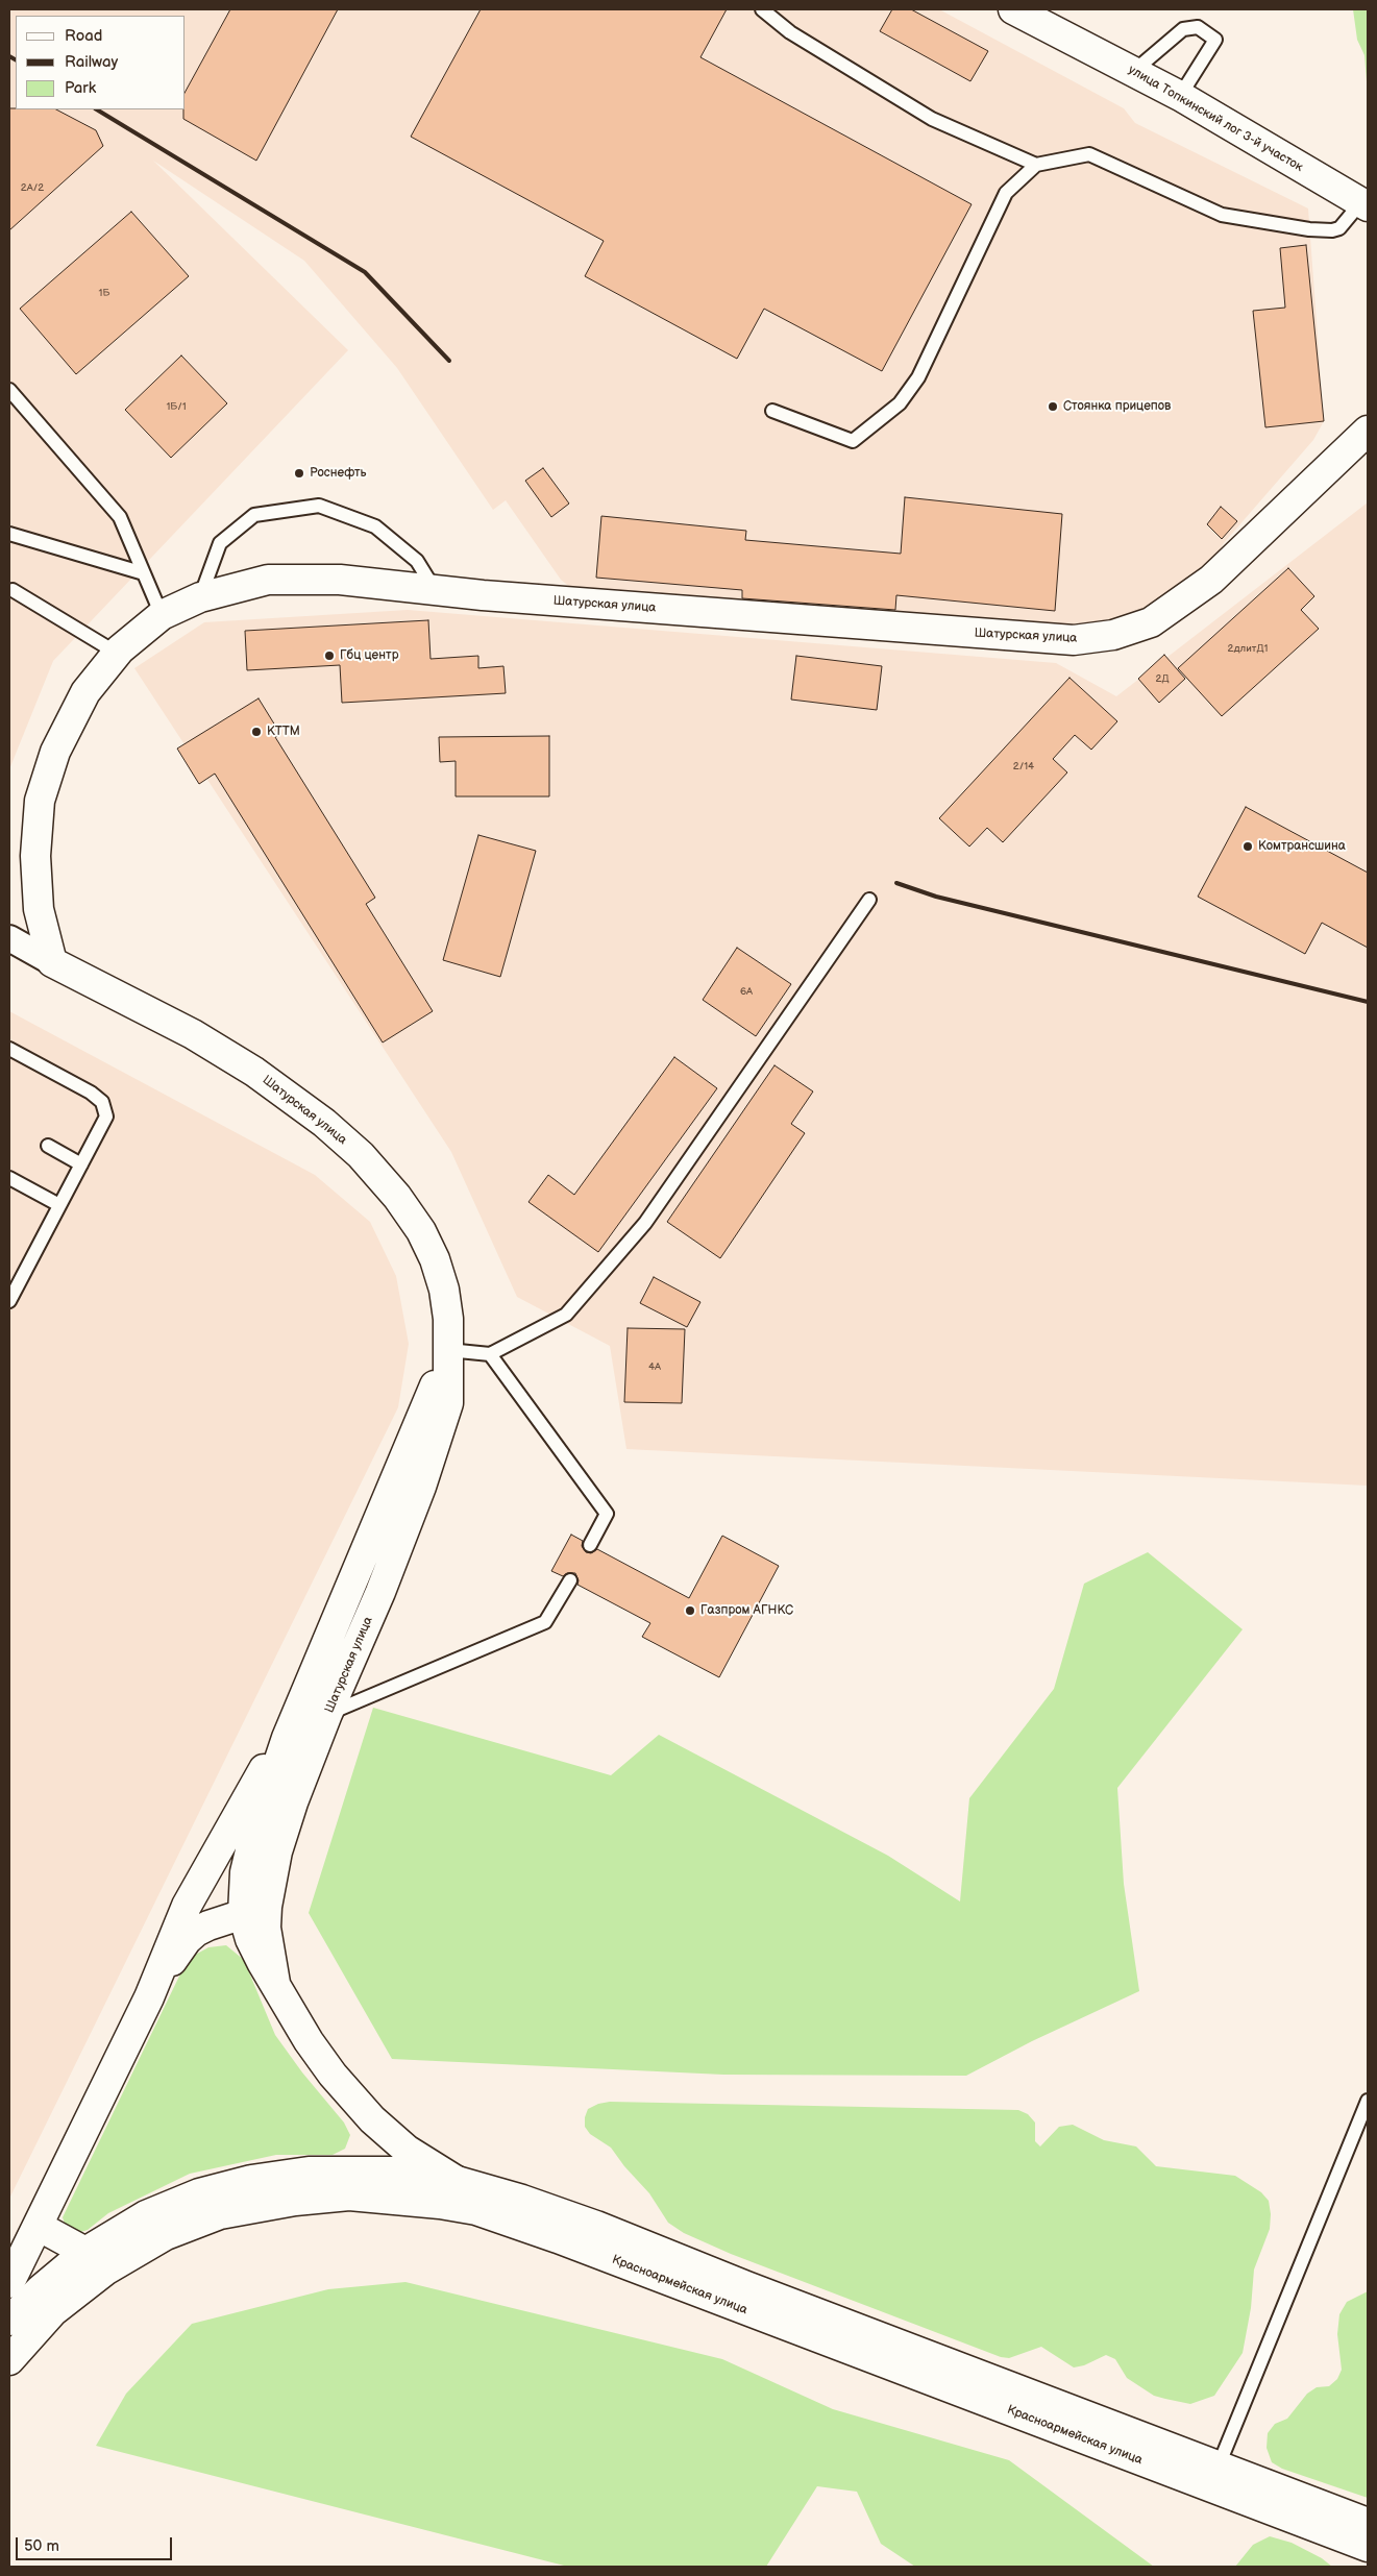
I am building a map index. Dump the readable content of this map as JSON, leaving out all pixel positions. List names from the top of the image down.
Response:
{
  "streets": {
    "main road": ["улица Топкинский лог 3-й участок", "Шатурская улица", "Красноармейская улица"]
  },
  "places": [
    "Стоянка прицепов",
    "Роснефть",
    "Гбц центр",
    "КТТМ",
    "Комтрансшина",
    "Газпром АГНКС"
  ],
  "house_numbers": [
    "2А/2",
    "1Б",
    "1Б/1",
    "2длитД1",
    "2Д",
    "2/14",
    "6А",
    "4А"
  ],
  "legend": ["Road", "Railway", "Park"],
  "scale_bar": "50 m"
}
